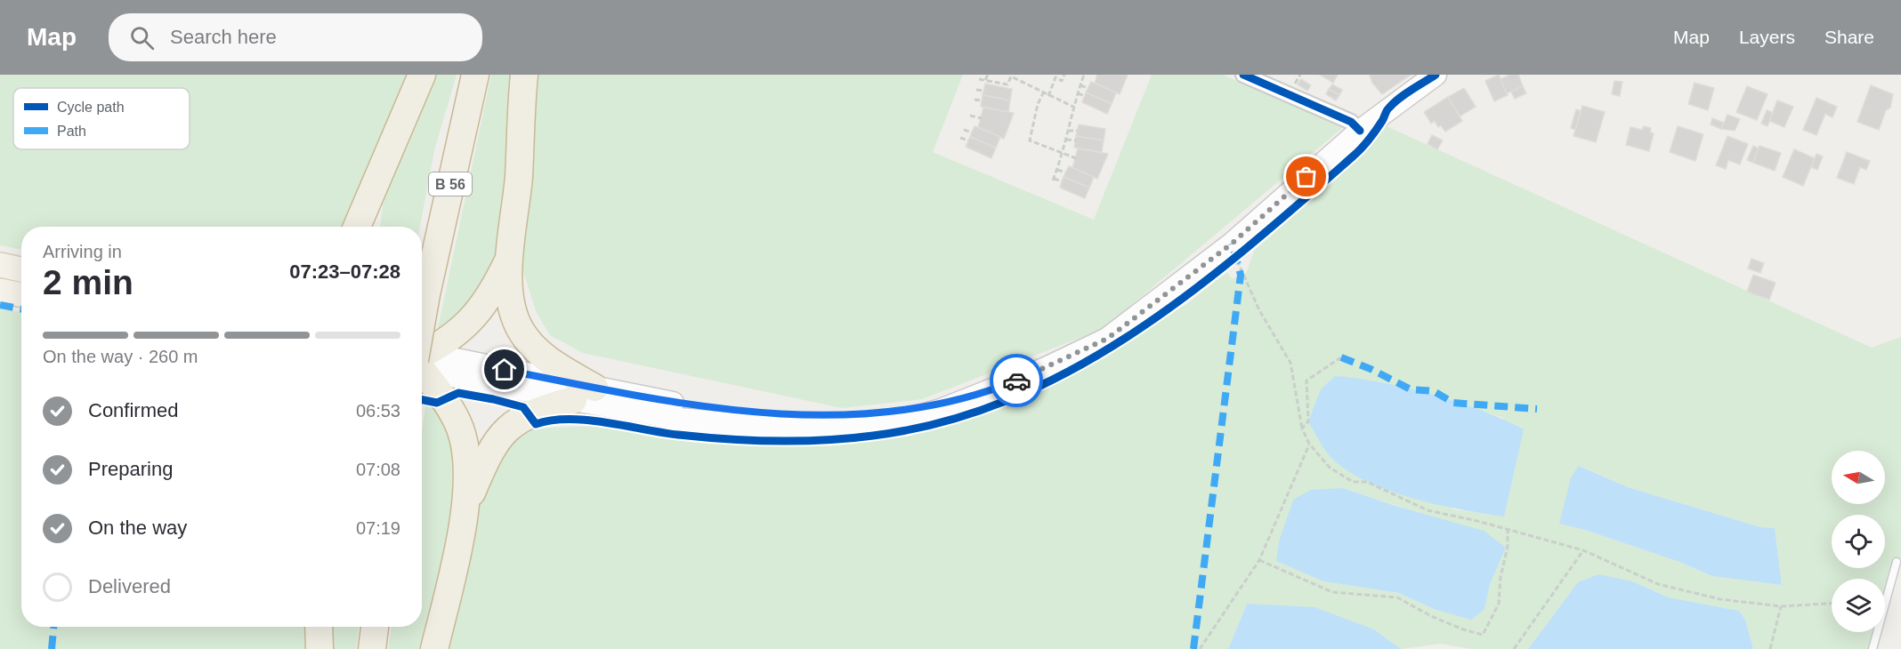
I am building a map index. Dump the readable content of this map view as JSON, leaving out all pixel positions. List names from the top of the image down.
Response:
{
  "streets": {
    "highway": ["B 56"]
  },
  "legend": ["Cycle path", "Path"],
  "north": "left",
  "page": {
    "header": "Map",
    "search": "Search here",
    "nav": ["Map", "Layers", "Share"],
    "heading": ["2 min", "Arriving in", "07:23–07:28"],
    "bar": "On the way · 260 m",
    "list": [
      ["Confirmed", "06:53"],
      ["Preparing", "07:08"],
      ["On the way", "07:19"],
      "Delivered"
    ]
  }
}
